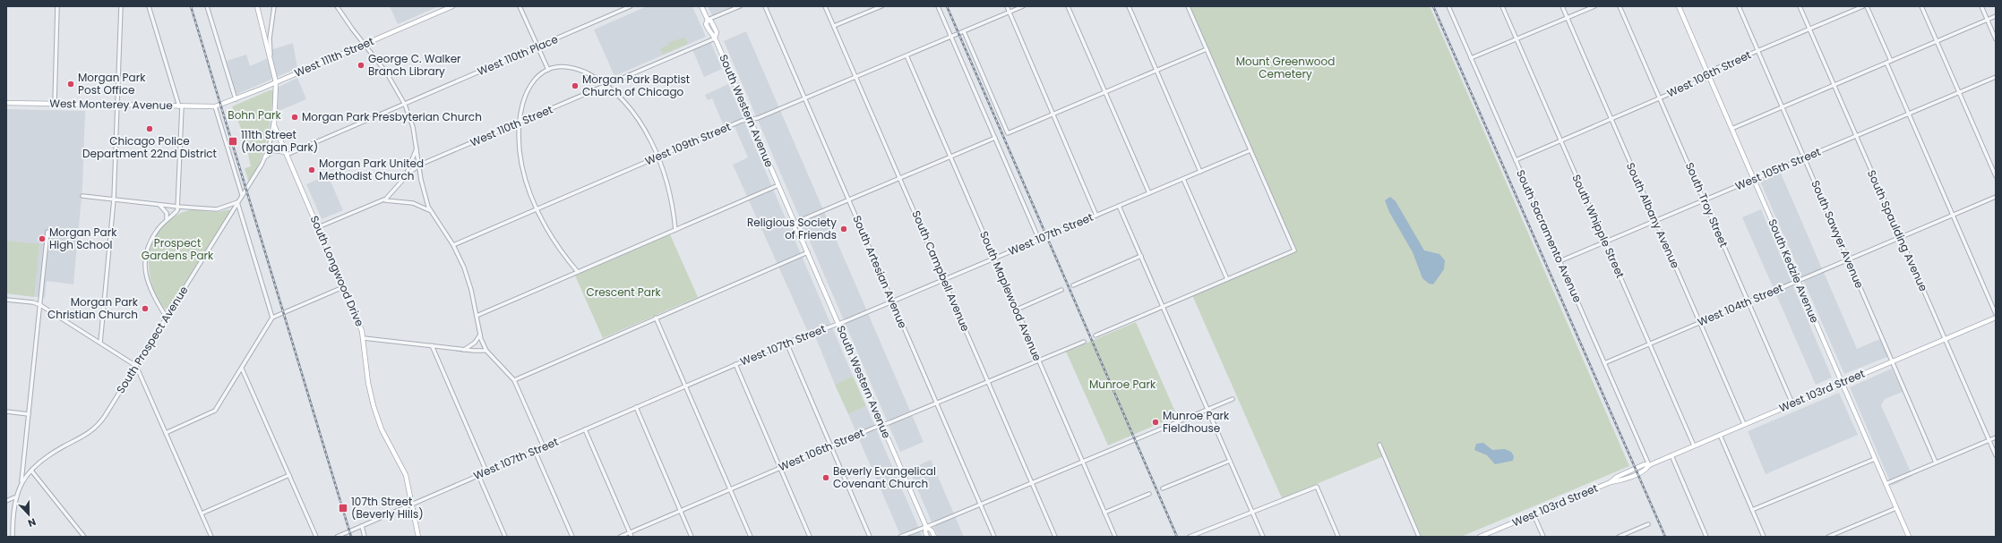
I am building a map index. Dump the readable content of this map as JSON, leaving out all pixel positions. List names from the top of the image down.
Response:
{
  "streets": {
    "main road": [
      "West 111th Street",
      "West Monterey Avenue",
      "South Western Avenue",
      "South Longwood Drive",
      "South Kedzie Avenue",
      "West 103rd Street"
    ],
    "street": [
      "West 110th Place",
      "West 106th Street",
      "West 110th Street",
      "West 109th Street",
      "West 105th Street",
      "South Troy Street",
      "South Albany Avenue",
      "South Whipple Street",
      "South Spaulding Avenue",
      "West 107th Street",
      "South Sawyer Avenue",
      "South Sacramento Avenue",
      "South Campbell Avenue",
      "South Artesian Avenue",
      "South Maplewood Avenue",
      "West 104th Street",
      "South Prospect Avenue"
    ]
  },
  "crossings": [
    ["West 110th Place", "South Longwood Drive"],
    ["West 111th Street", "West Monterey Avenue"],
    ["West 111th Street", "South Longwood Drive"],
    ["West 106th Street", "South Western Avenue"],
    ["West 106th Street", "South Troy Street"],
    ["West 106th Street", "South Albany Avenue"],
    ["West 106th Street", "South Whipple Street"],
    ["West 106th Street", "South Spaulding Avenue"],
    ["West 106th Street", "South Sawyer Avenue"],
    ["West 106th Street", "South Sacramento Avenue"],
    ["West 106th Street", "South Campbell Avenue"],
    ["West 106th Street", "South Kedzie Avenue"],
    ["West 106th Street", "South Artesian Avenue"],
    ["West 106th Street", "South Maplewood Avenue"],
    ["South Western Avenue", "West 110th Street"],
    ["South Western Avenue", "West 109th Street"],
    ["South Western Avenue", "West 107th Street"],
    ["West 110th Street", "South Longwood Drive"],
    ["West 109th Street", "South Campbell Avenue"],
    ["West 109th Street", "South Artesian Avenue"],
    ["West 109th Street", "South Maplewood Avenue"],
    ["West 105th Street", "South Troy Street"],
    ["West 105th Street", "South Albany Avenue"],
    ["West 105th Street", "South Whipple Street"],
    ["West 105th Street", "South Spaulding Avenue"],
    ["West 105th Street", "South Sawyer Avenue"],
    ["West 105th Street", "South Sacramento Avenue"],
    ["West 105th Street", "South Kedzie Avenue"],
    ["South Troy Street", "West 104th Street"],
    ["South Troy Street", "West 103rd Street"],
    ["South Albany Avenue", "West 104th Street"],
    ["South Albany Avenue", "West 103rd Street"],
    ["South Whipple Street", "West 104th Street"],
    ["South Whipple Street", "West 103rd Street"],
    ["South Spaulding Avenue", "West 104th Street"],
    ["South Spaulding Avenue", "West 103rd Street"],
    ["West 107th Street", "South Longwood Drive"],
    ["West 107th Street", "South Campbell Avenue"],
    ["West 107th Street", "South Artesian Avenue"],
    ["West 107th Street", "South Maplewood Avenue"],
    ["South Sawyer Avenue", "West 104th Street"],
    ["South Sawyer Avenue", "West 103rd Street"],
    ["South Sacramento Avenue", "West 104th Street"],
    ["South Sacramento Avenue", "West 103rd Street"],
    ["South Longwood Drive", "South Prospect Avenue"],
    ["South Kedzie Avenue", "West 104th Street"],
    ["South Kedzie Avenue", "West 103rd Street"]
  ],
  "parks": [
    "Mount Greenwood Cemetery",
    "Bohn Park",
    "Prospect Gardens Park",
    "Crescent Park",
    "Munroe Park"
  ],
  "places": {
    "other": [
      "George C. Walker Branch Library",
      "Morgan Park Post Office",
      "Morgan Park Baptist Church of Chicago",
      "Morgan Park Presbyterian Church",
      "Chicago Police Department 22nd District",
      "Morgan Park United Methodist Church",
      "Religious Society of Friends",
      "Morgan Park High School",
      "Morgan Park Christian Church",
      "Munroe Park Fieldhouse",
      "Beverly Evangelical Covenant Church"
    ],
    "transit": ["111th Street (Morgan Park)", "107th Street (Beverly Hills)"]
  },
  "north": "bottom"
}
